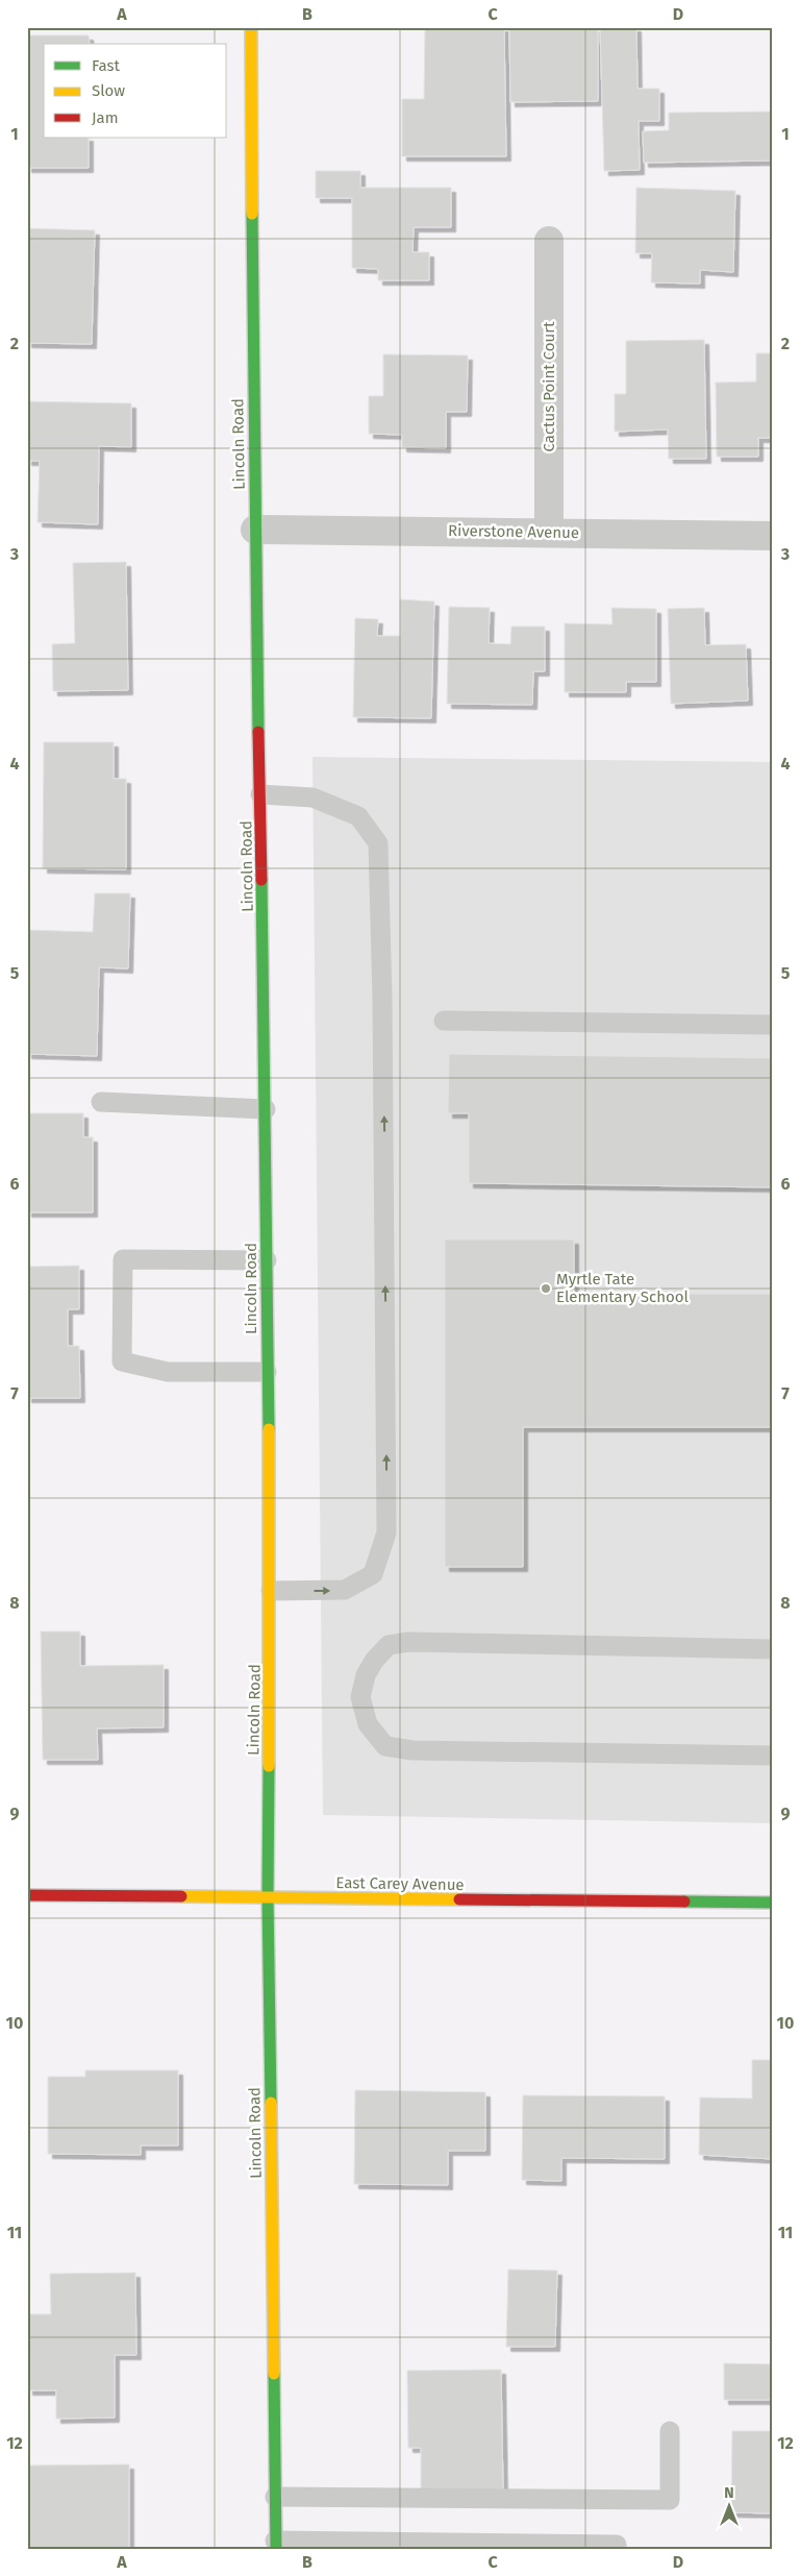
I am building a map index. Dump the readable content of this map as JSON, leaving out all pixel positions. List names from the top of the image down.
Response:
{
  "streets": {
    "street": [
      "Cactus Point Court",
      "Lincoln Road",
      "Riverstone Avenue",
      "East Carey Avenue"
    ]
  },
  "crossings": [
    ["Cactus Point Court", "Riverstone Avenue"],
    ["Lincoln Road", "Riverstone Avenue"],
    ["Lincoln Road", "East Carey Avenue"]
  ],
  "places": ["Myrtle Tate Elementary School"],
  "legend": ["Fast", "Slow", "Jam"],
  "north": "top",
  "grid": {
    "columns": [
      "A",
      "B",
      "C",
      "D"
    ],
    "rows": [
      "1",
      "2",
      "3",
      "4",
      "5",
      "6",
      "7",
      "8",
      "9",
      "10",
      "11",
      "12"
    ]
  }
}
